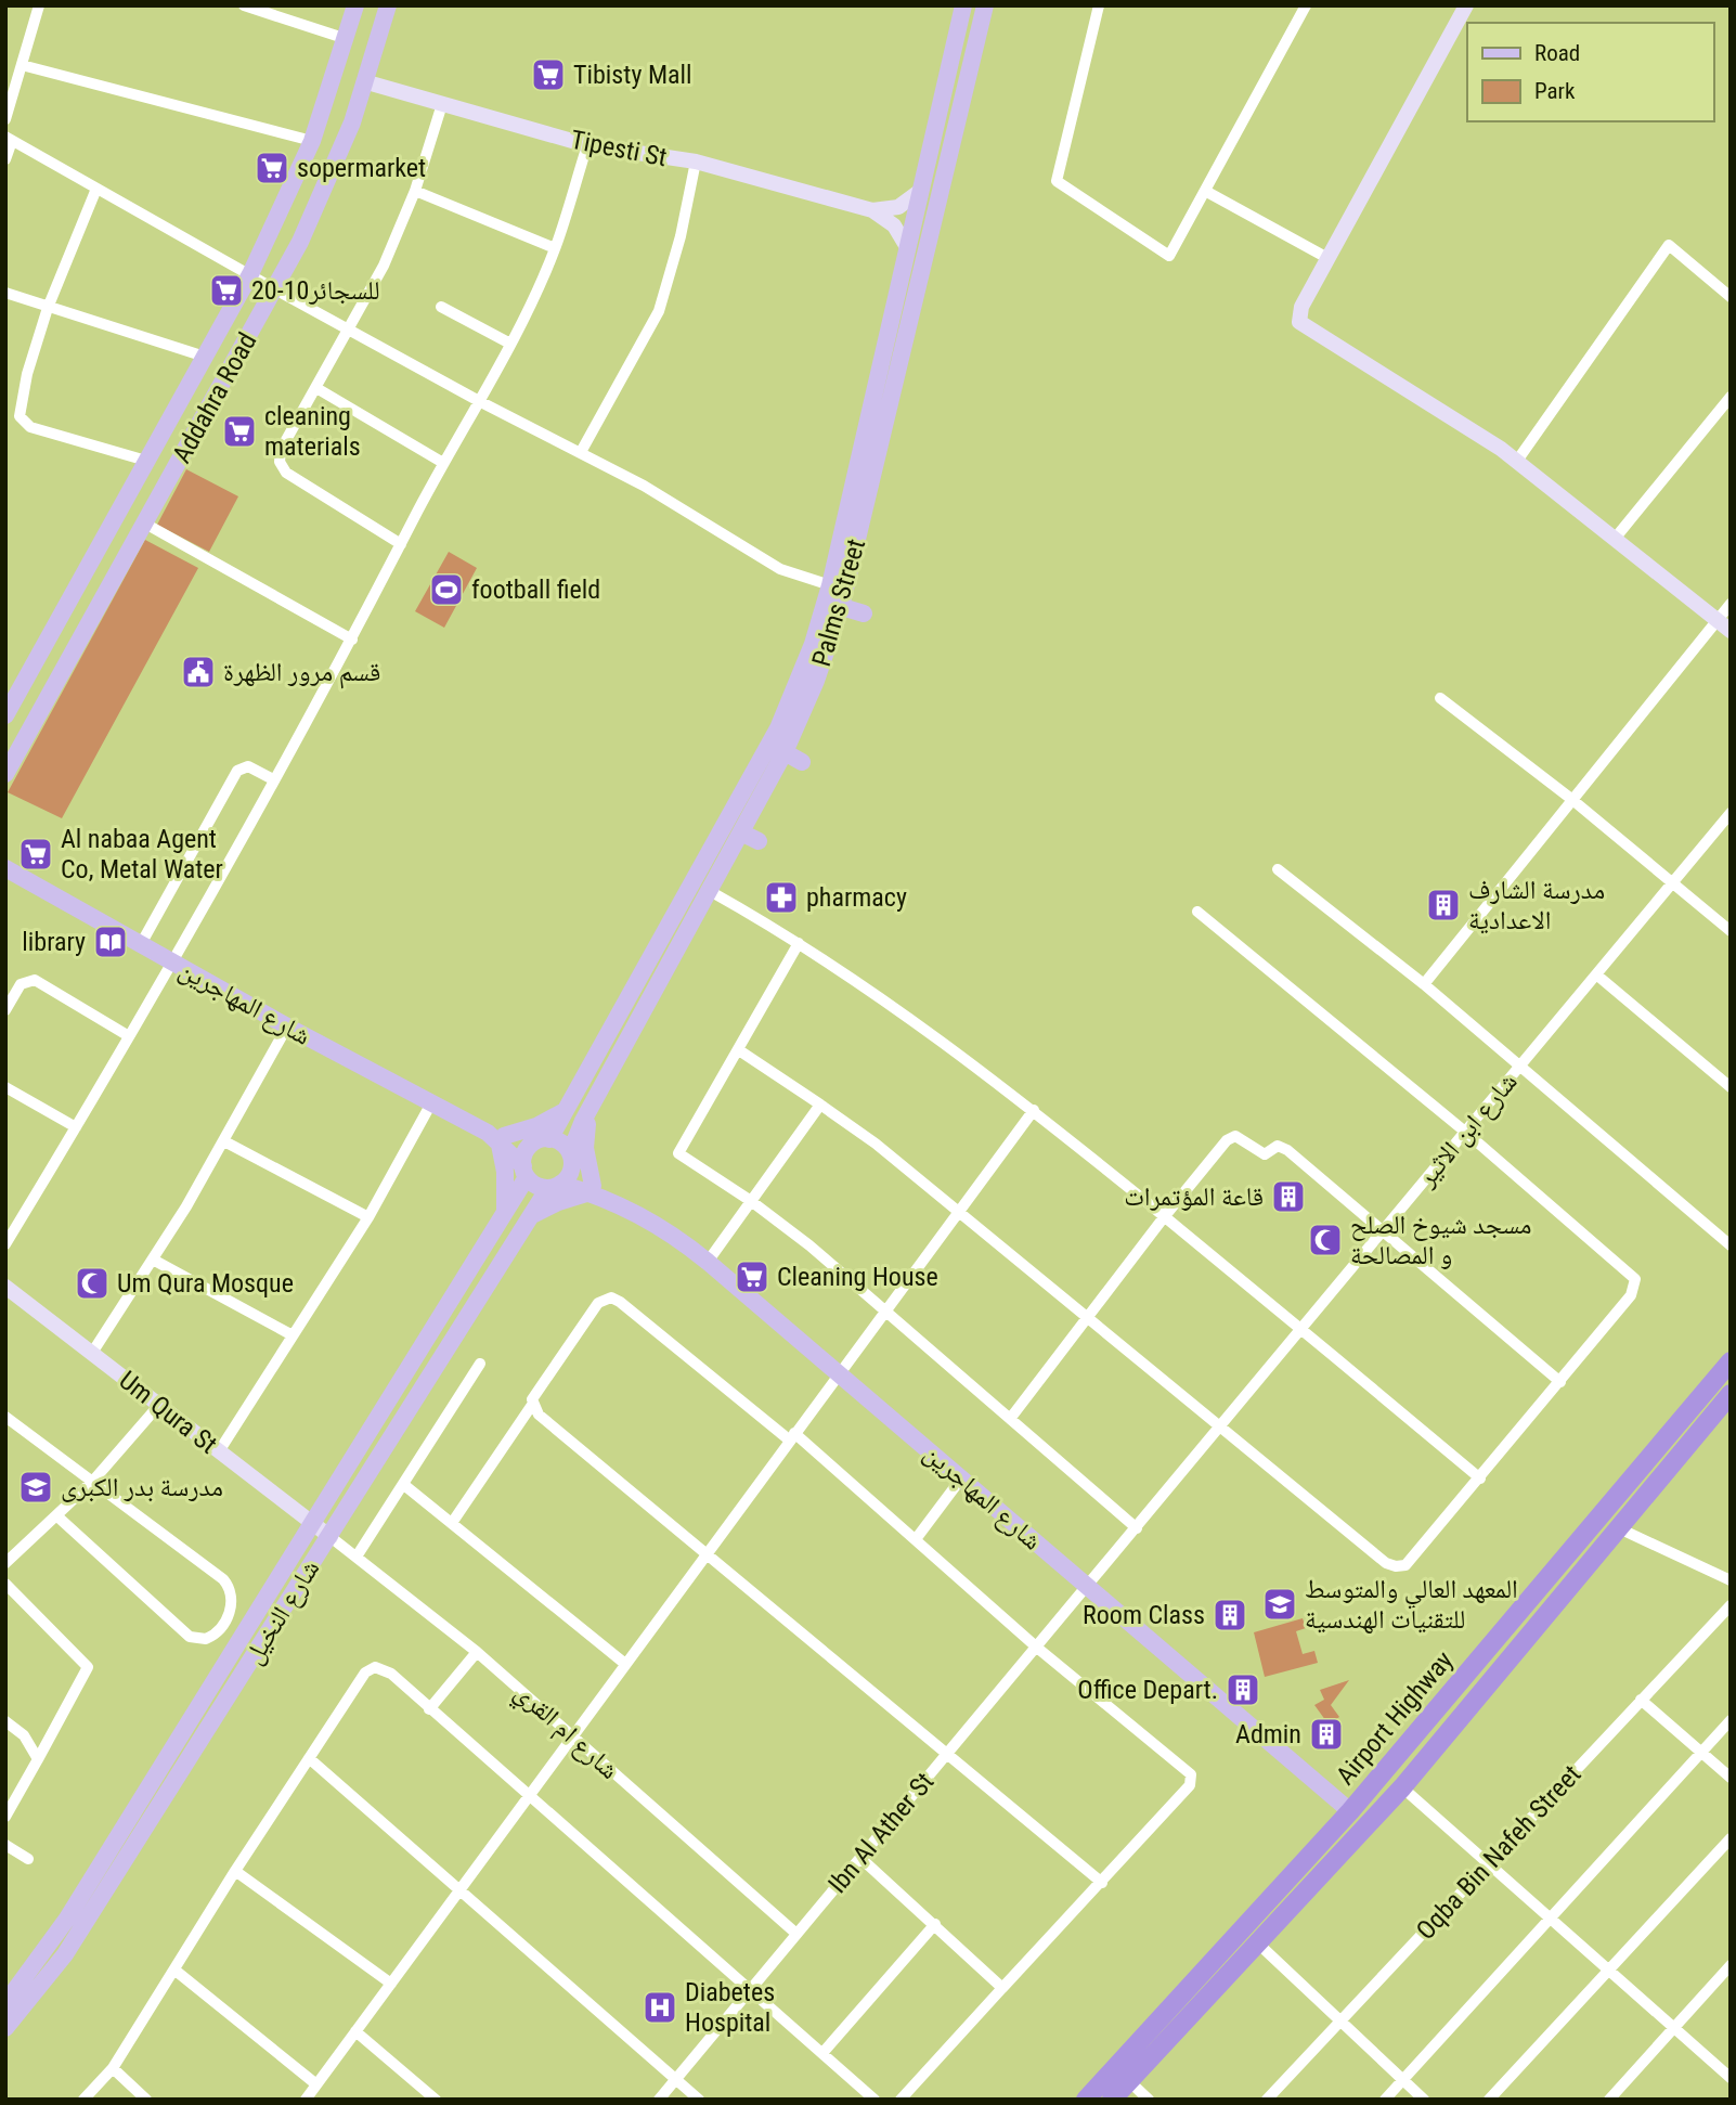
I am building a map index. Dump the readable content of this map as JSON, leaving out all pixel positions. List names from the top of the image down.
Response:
{
  "streets": {
    "highway": ["Airport Highway"],
    "main road": [
      "Addahra Road",
      "Palms Street",
      "شارع المهاجرين",
      "شارع النخيل"
    ],
    "street": [
      "Tipesti St",
      "شارع ابن الاثير",
      "Um Qura St",
      "شارع ام القري",
      "Ibn Al Ather St",
      "Oqba Bin Nafeh Street"
    ]
  },
  "crossings": [
    ["Tipesti St", "Addahra Road"],
    ["Palms Street", "شارع المهاجرين"],
    ["Palms Street", "شارع النخيل"],
    ["شارع المهاجرين", "شارع ابن الاثير"],
    ["شارع المهاجرين", "شارع النخيل"],
    ["شارع المهاجرين", "Airport Highway"],
    ["شارع المهاجرين", "Ibn Al Ather St"],
    ["شارع ابن الاثير", "Ibn Al Ather St"],
    ["Um Qura St", "شارع النخيل"],
    ["Um Qura St", "شارع ام القري"],
    ["شارع النخيل", "شارع ام القري"],
    ["شارع ام القري", "Ibn Al Ather St"]
  ],
  "places": {
    "supermarket": [
      "Tibisty Mall",
      "sopermarket",
      "20-10للسجائر",
      "cleaning materials",
      "Al nabaa Agent Co, Metal Water",
      "Cleaning House"
    ],
    "sports": ["football field"],
    "public building": ["قسم مرور الظهرة"],
    "pharmacy": ["pharmacy"],
    "building": [
      "مدرسة الشارف الاعدادية",
      "قاعة المؤتمرات",
      "Room Class",
      "Office Depart.",
      "Admin"
    ],
    "library": ["library"],
    "mosque": ["مسجد شيوخ الصلح و المصالحة", "Um Qura Mosque"],
    "school or university": ["مدرسة بدر الكبرى", "المعهد العالي والمتوسط للتقنيات الهندسية"],
    "hospital": ["Diabetes Hospital"]
  },
  "legend": ["Road", "Park"]
}
